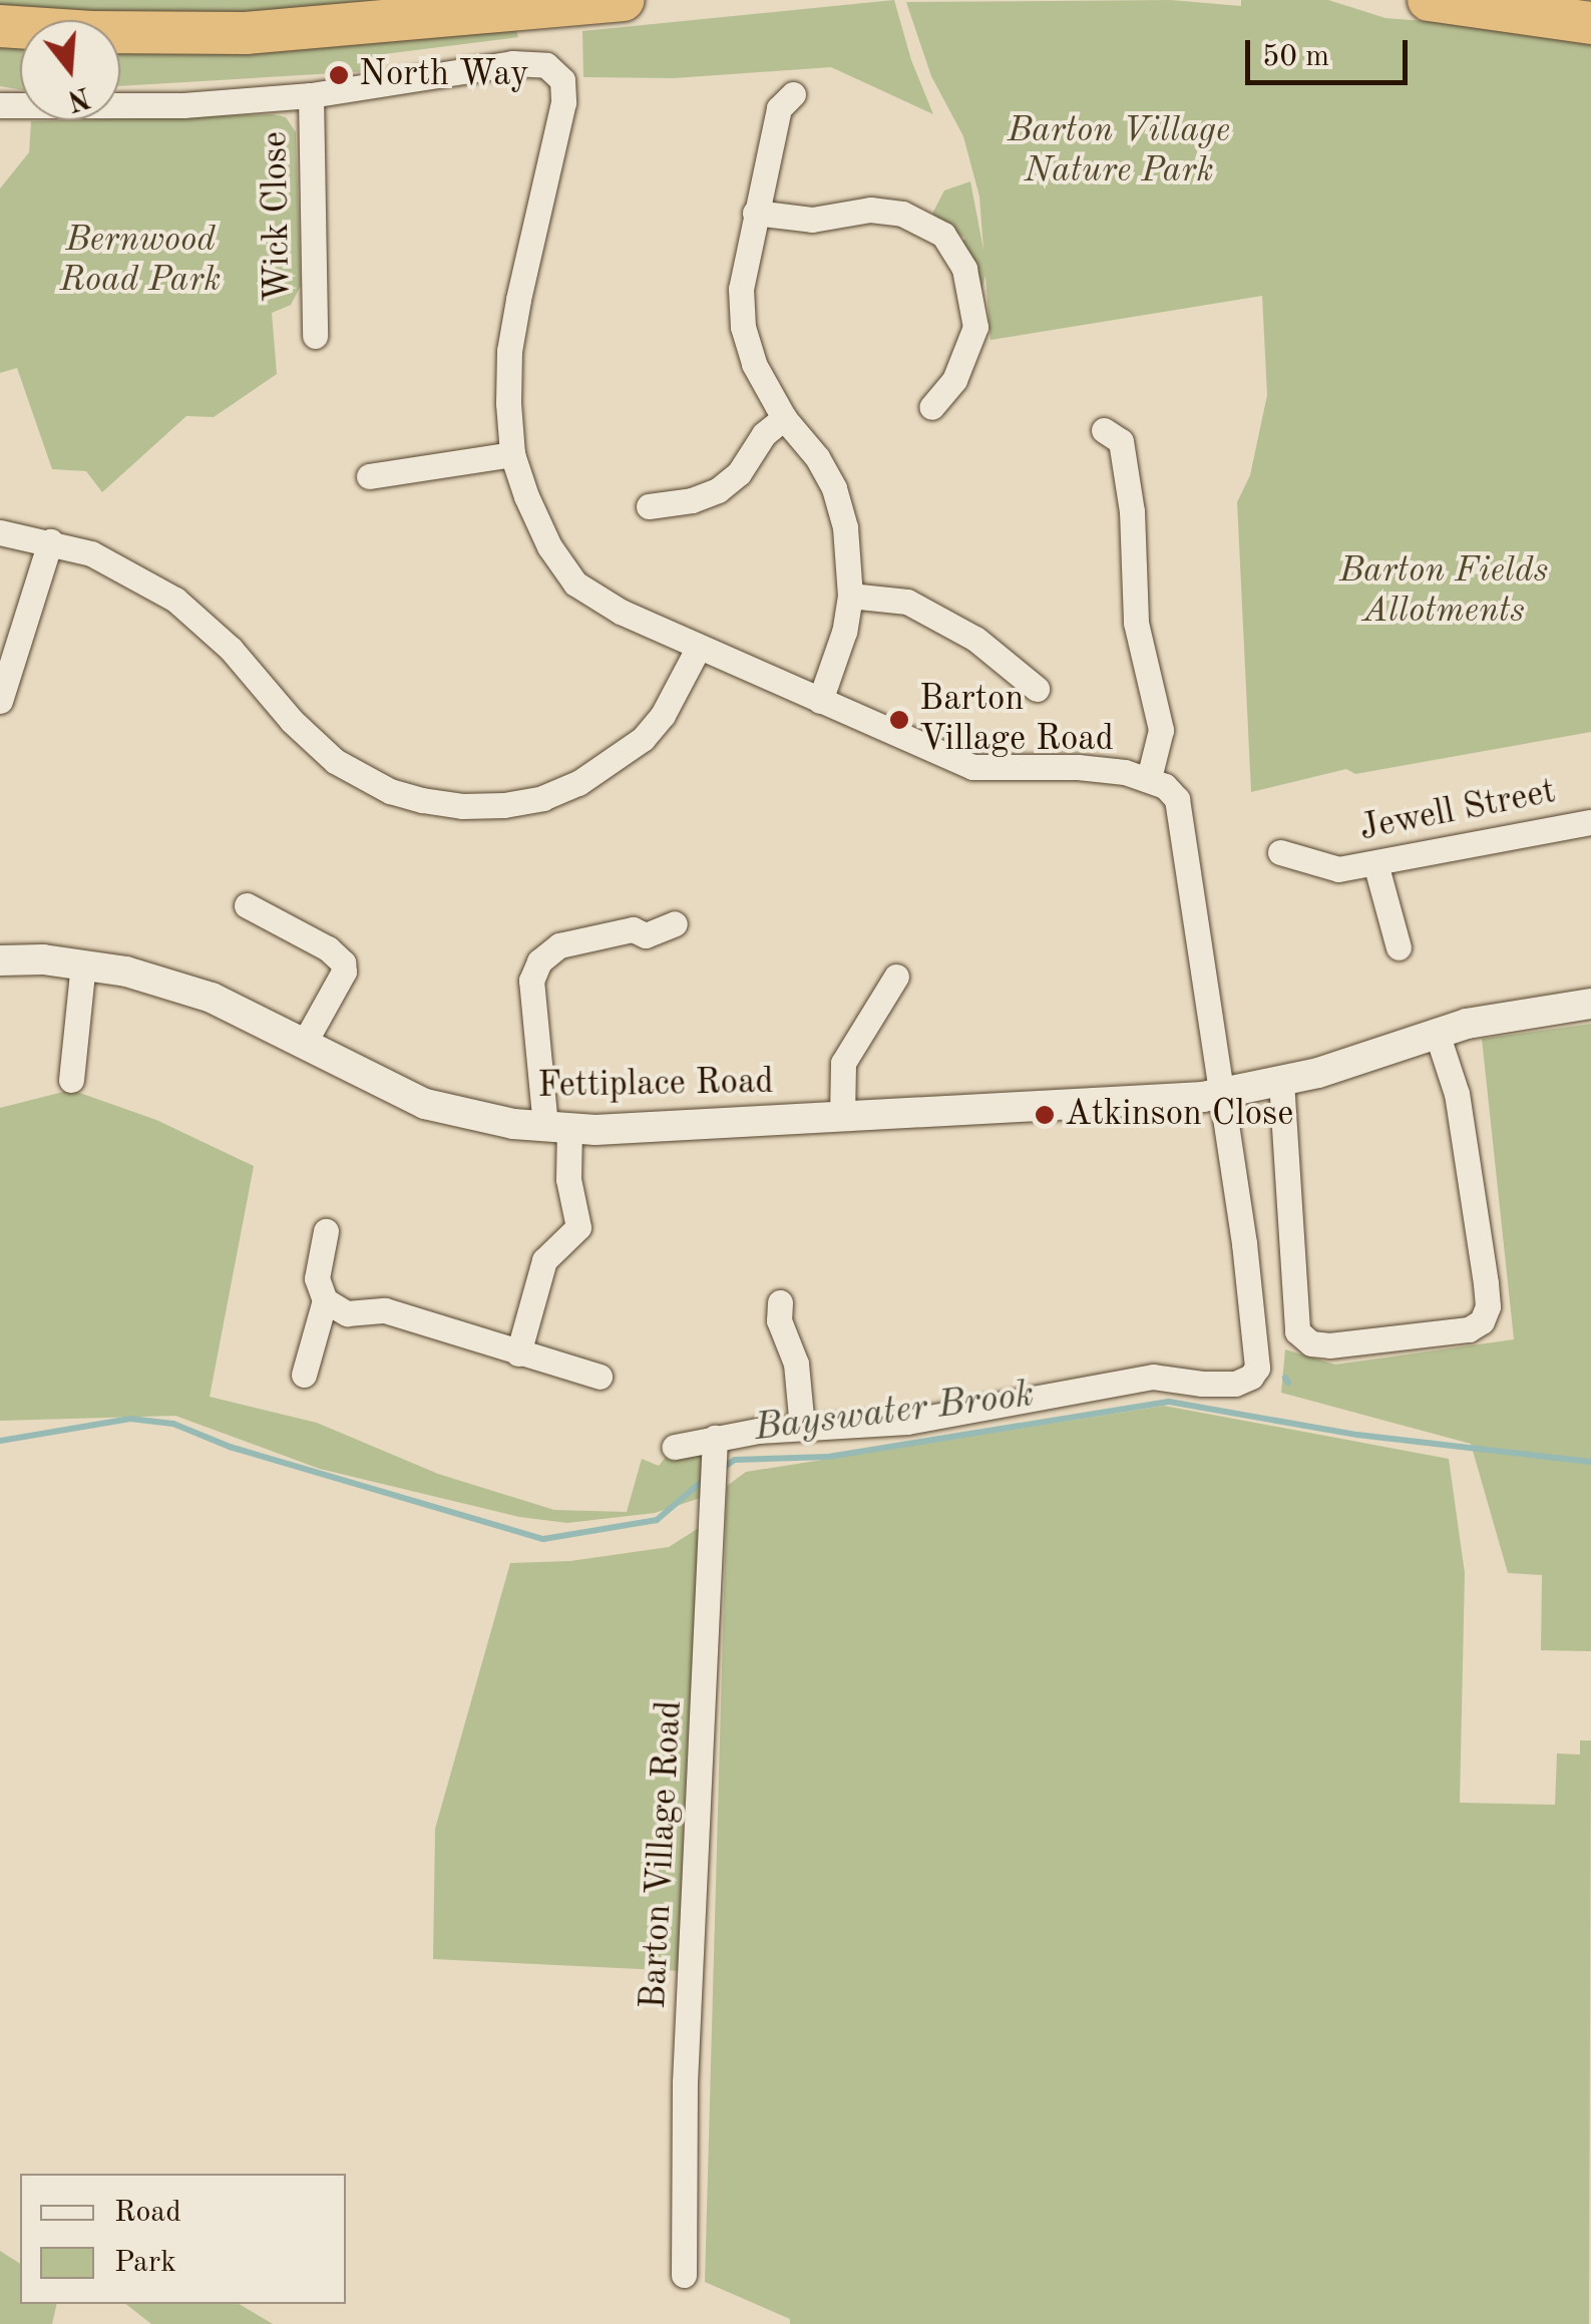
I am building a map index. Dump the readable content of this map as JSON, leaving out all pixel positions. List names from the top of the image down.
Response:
{
  "streets": {
    "street": [
      "Wick Close",
      "Jewell Street",
      "Fettiplace Road",
      "Barton Village Road"
    ]
  },
  "water": ["Bayswater Brook"],
  "parks": ["Barton Village Nature Park", "Bernwood Road Park", "Barton Fields Allotments"],
  "places": ["North Way", "Barton Village Road", "Atkinson Close"],
  "legend": ["Road", "Park"],
  "scale_bar": "50 m",
  "north": "bottom"
}
